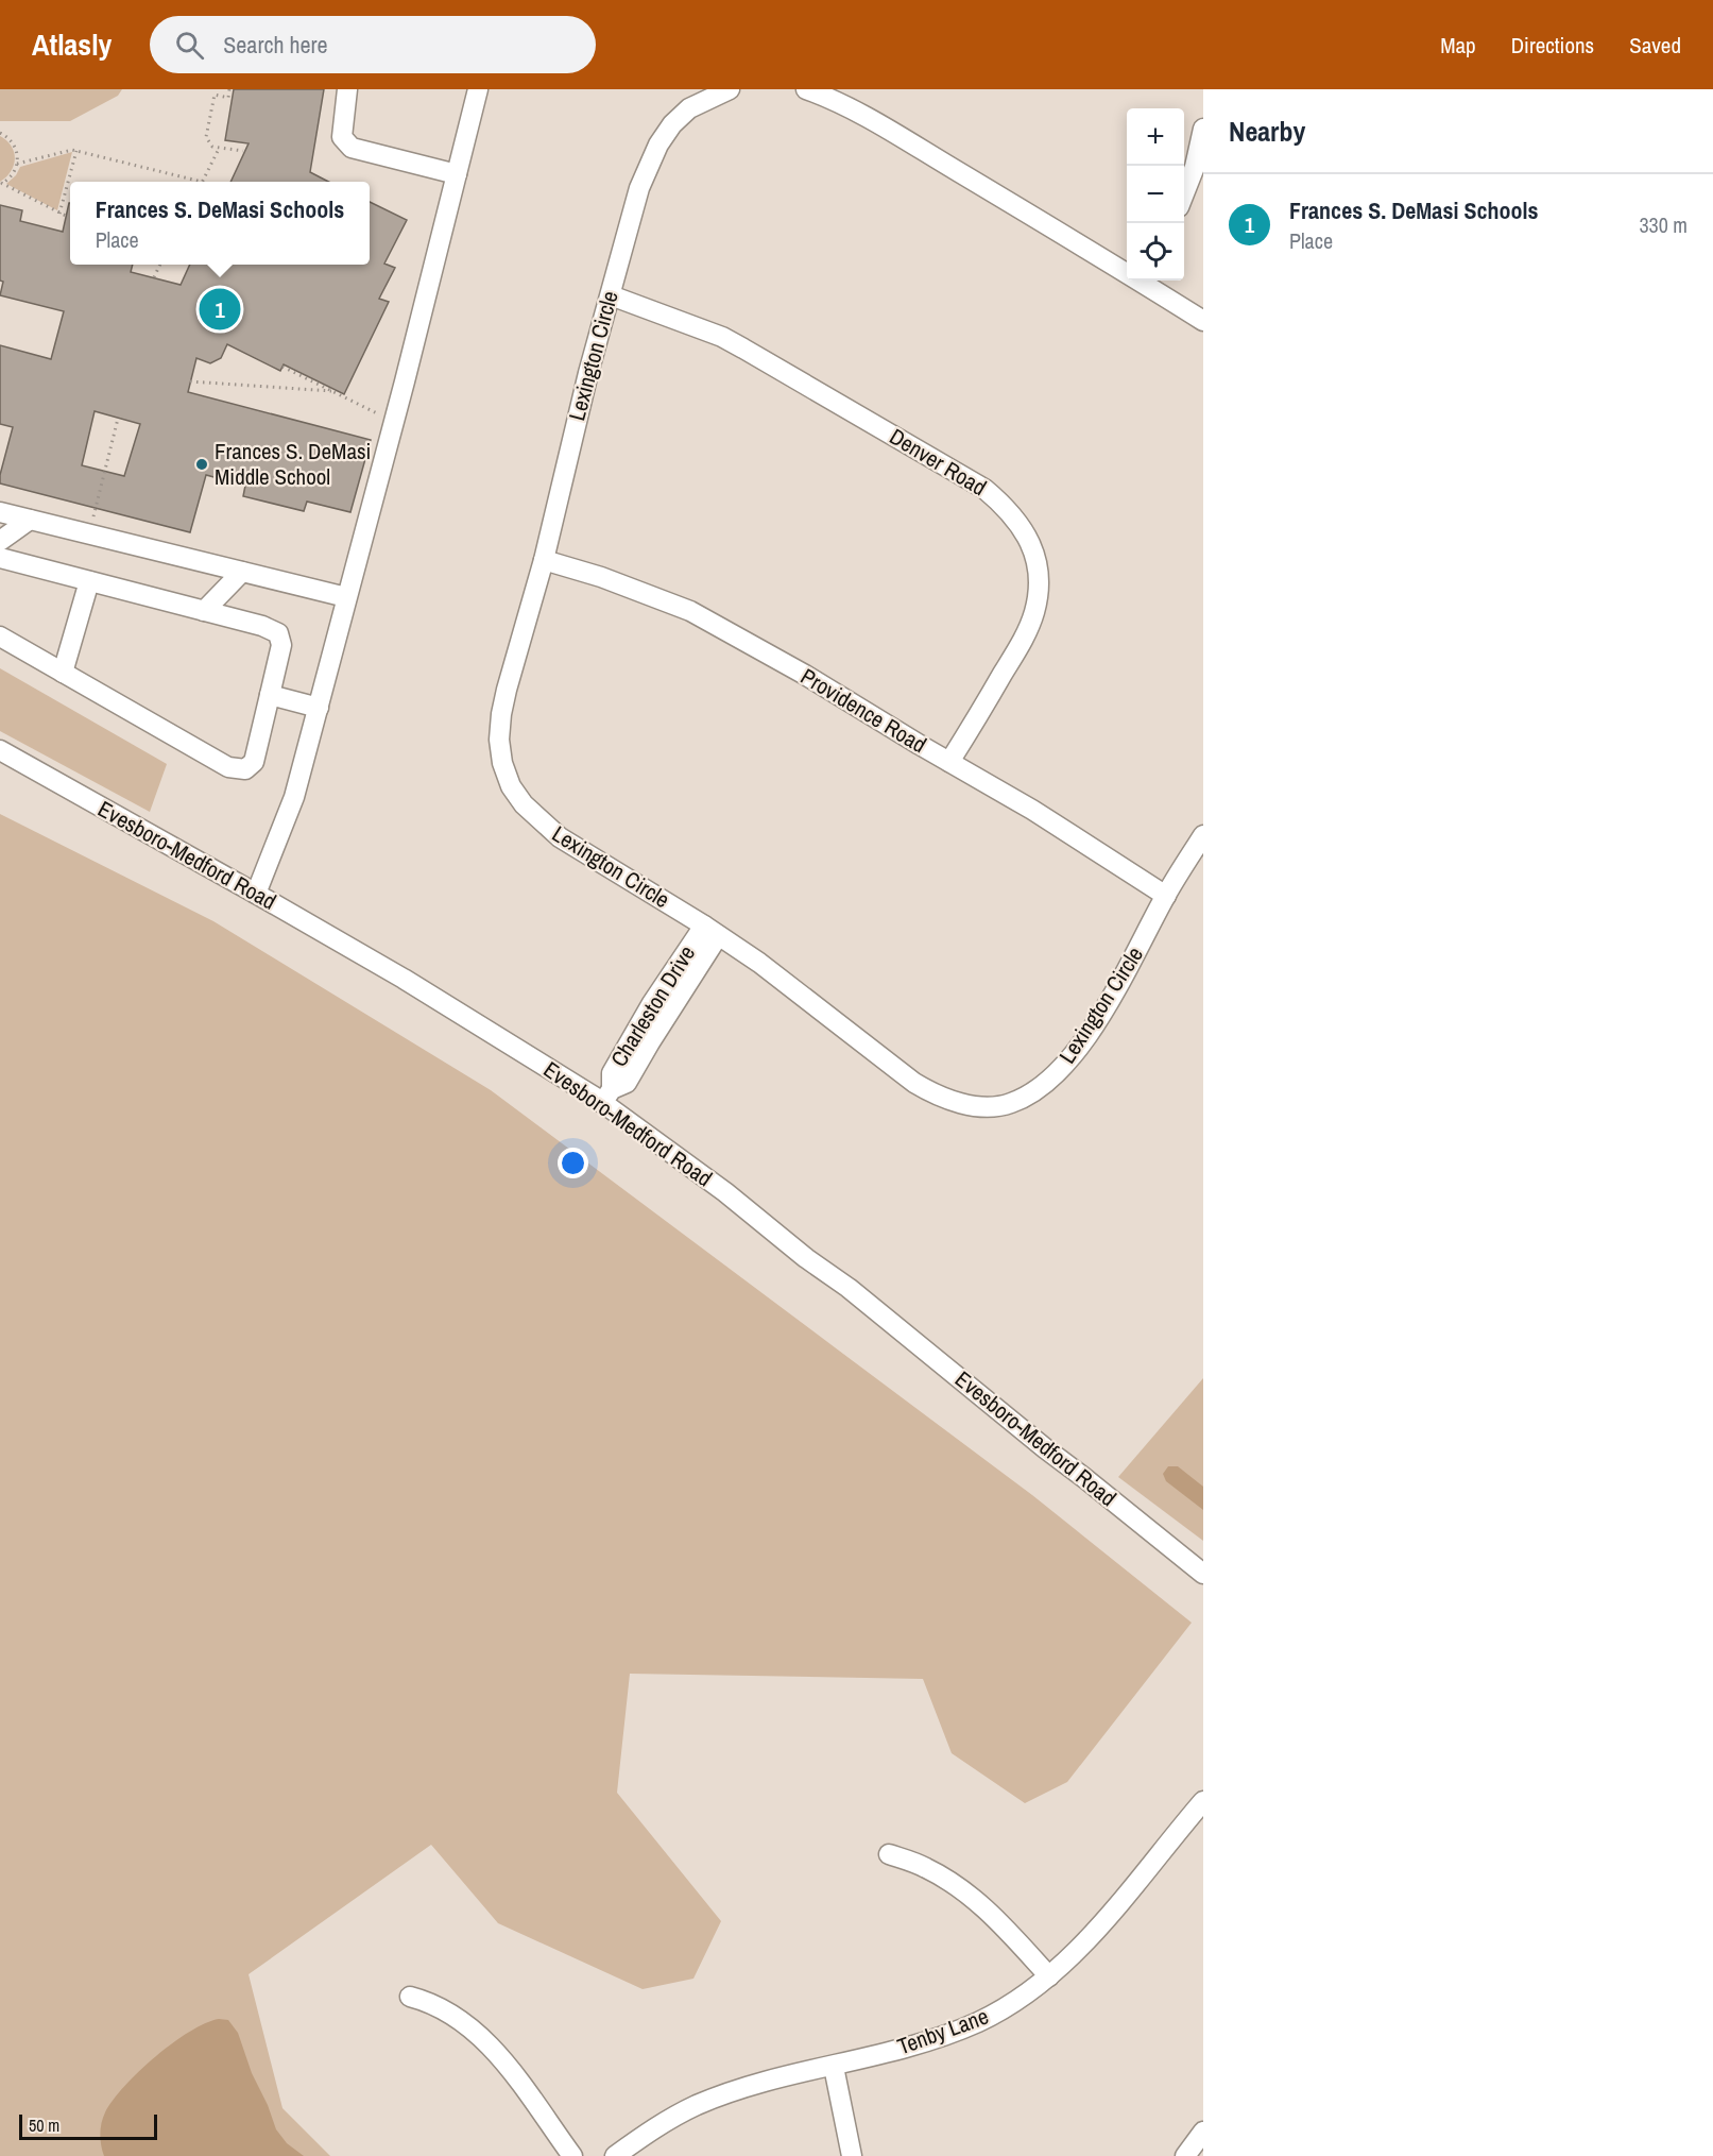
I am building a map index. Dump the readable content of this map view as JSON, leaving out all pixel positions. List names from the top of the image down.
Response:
{
  "streets": {
    "street": [
      "Lexington Circle",
      "Denver Road",
      "Providence Road",
      "Evesboro-Medford Road",
      "Charleston Drive",
      "Tenby Lane"
    ]
  },
  "crossings": [
    ["Lexington Circle", "Denver Road"],
    ["Lexington Circle", "Providence Road"],
    ["Lexington Circle", "Charleston Drive"],
    ["Denver Road", "Providence Road"],
    ["Evesboro-Medford Road", "Charleston Drive"]
  ],
  "places": ["Frances S. DeMasi Middle School"],
  "scale_bar": "50 m",
  "page": {
    "header": "Atlasly",
    "search": "Search here",
    "nav": ["Map", "Directions", "Saved"],
    "heading": "Nearby",
    "map_buttons": ["+", "−"],
    "list": [
      {
        "mark": "1",
        "name": "Frances S. DeMasi Schools",
        "note": "Place",
        "value": "330 m"
      }
    ],
    "popup": ["Frances S. DeMasi Schools", "Place"],
    "pins": "1",
    "scale": "50 m"
  }
}
